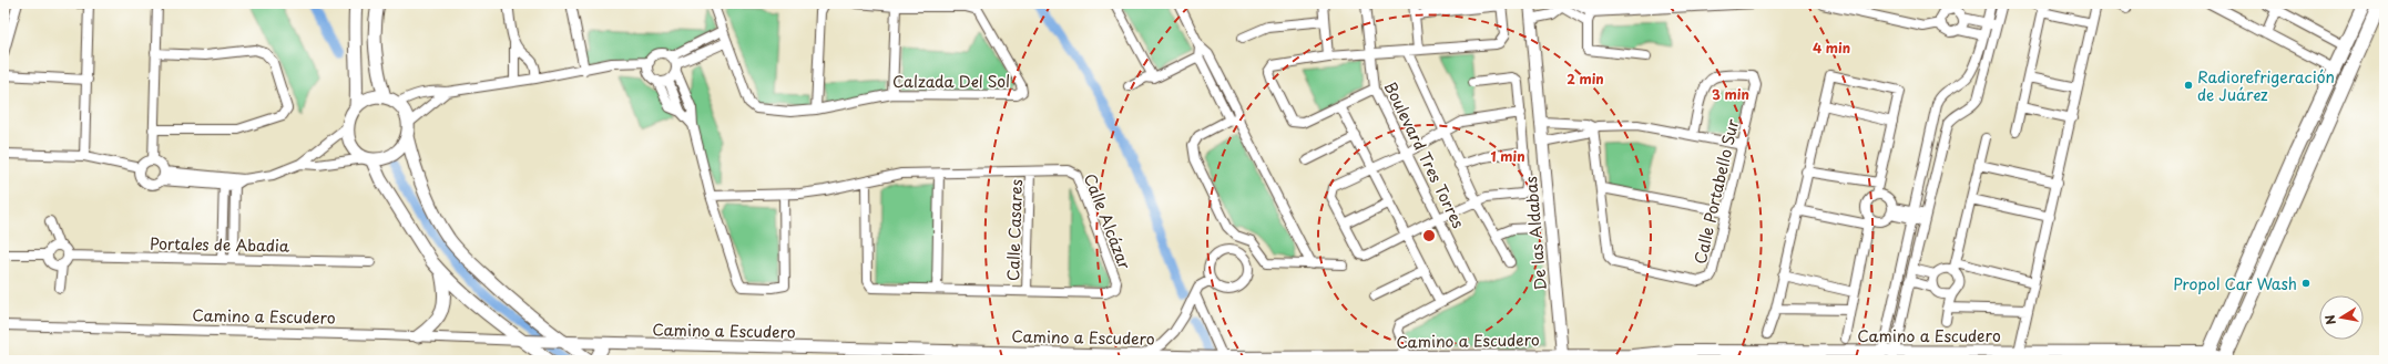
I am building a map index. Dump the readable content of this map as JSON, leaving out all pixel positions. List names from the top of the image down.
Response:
{
  "streets": {
    "street": [
      "Calzada Del Sol",
      "Boulevard Tres Torres",
      "Calle Portabello Sur",
      "Calle Alcázar",
      "Calle Casares",
      "De las Aldabas",
      "Portales de Abadia",
      "Camino a Escudero"
    ]
  },
  "crossings": [
    ["Calle Alcázar", "Calle Casares"],
    ["De las Aldabas", "Camino a Escudero"]
  ],
  "places": ["Radiorefrigeración de Juárez", "Propol Car Wash"],
  "north": "left",
  "rings": [
    "4 min",
    "2 min",
    "3 min",
    "1 min"
  ]
}
